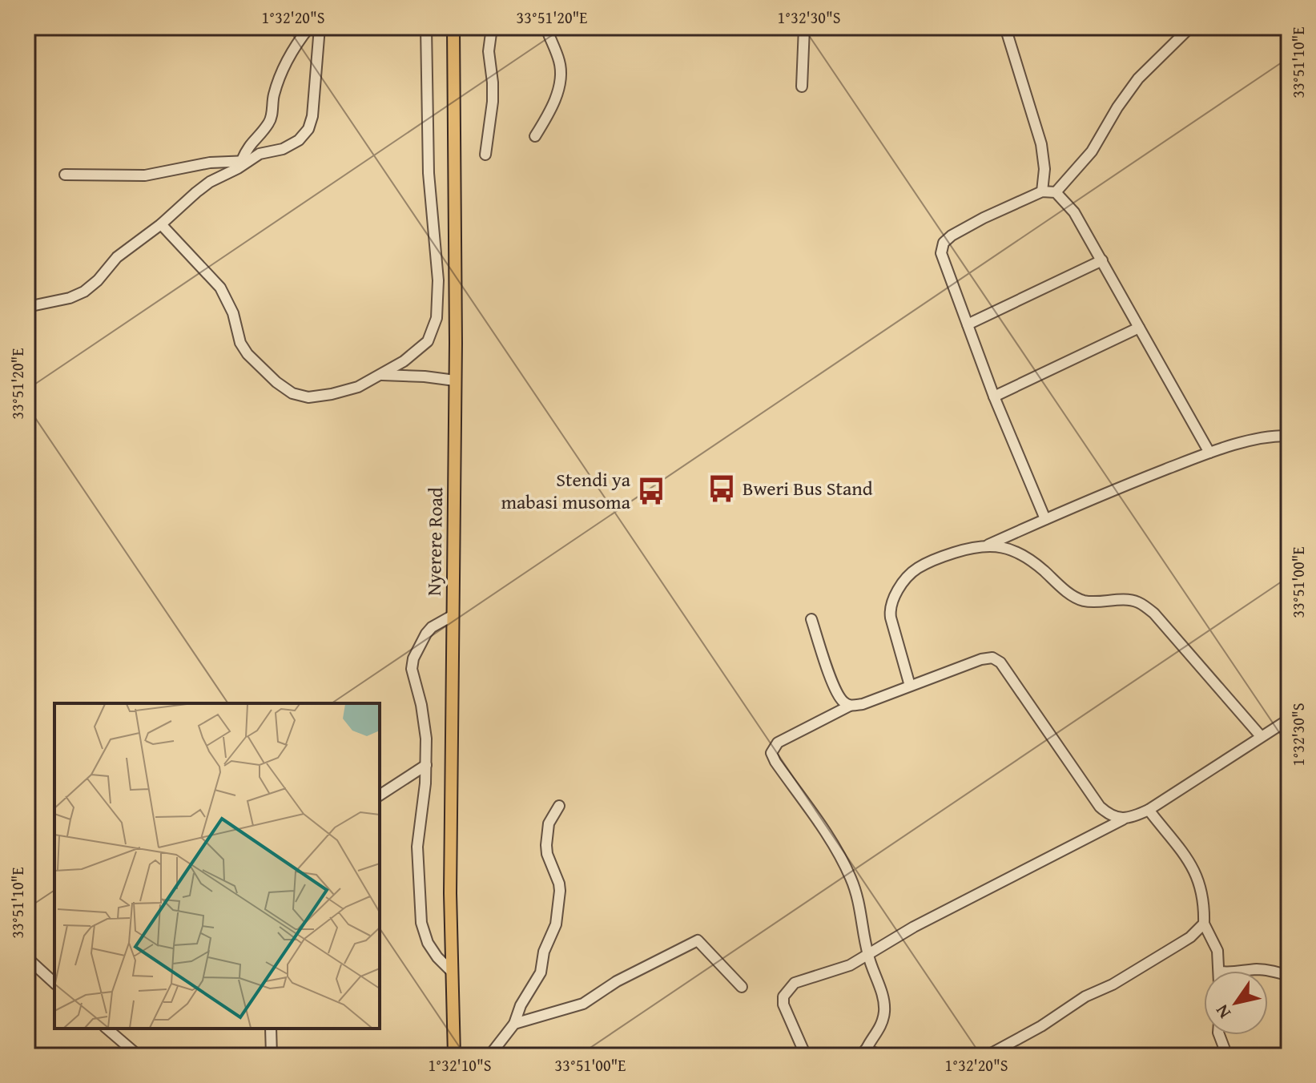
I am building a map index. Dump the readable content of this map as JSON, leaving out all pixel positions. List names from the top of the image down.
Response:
{
  "streets": {
    "main road": ["Nyerere Road"]
  },
  "places": {
    "bus stop": ["Bweri Bus Stand", "Stendi ya mabasi musoma"]
  },
  "north": "bottom left",
  "coordinates": [
    "1°32'20\"S",
    "33°51'20\"E",
    "1°32'30\"S",
    "33°51'10\"E",
    "33°51'00\"E",
    "1°32'10\"S"
  ]
}
